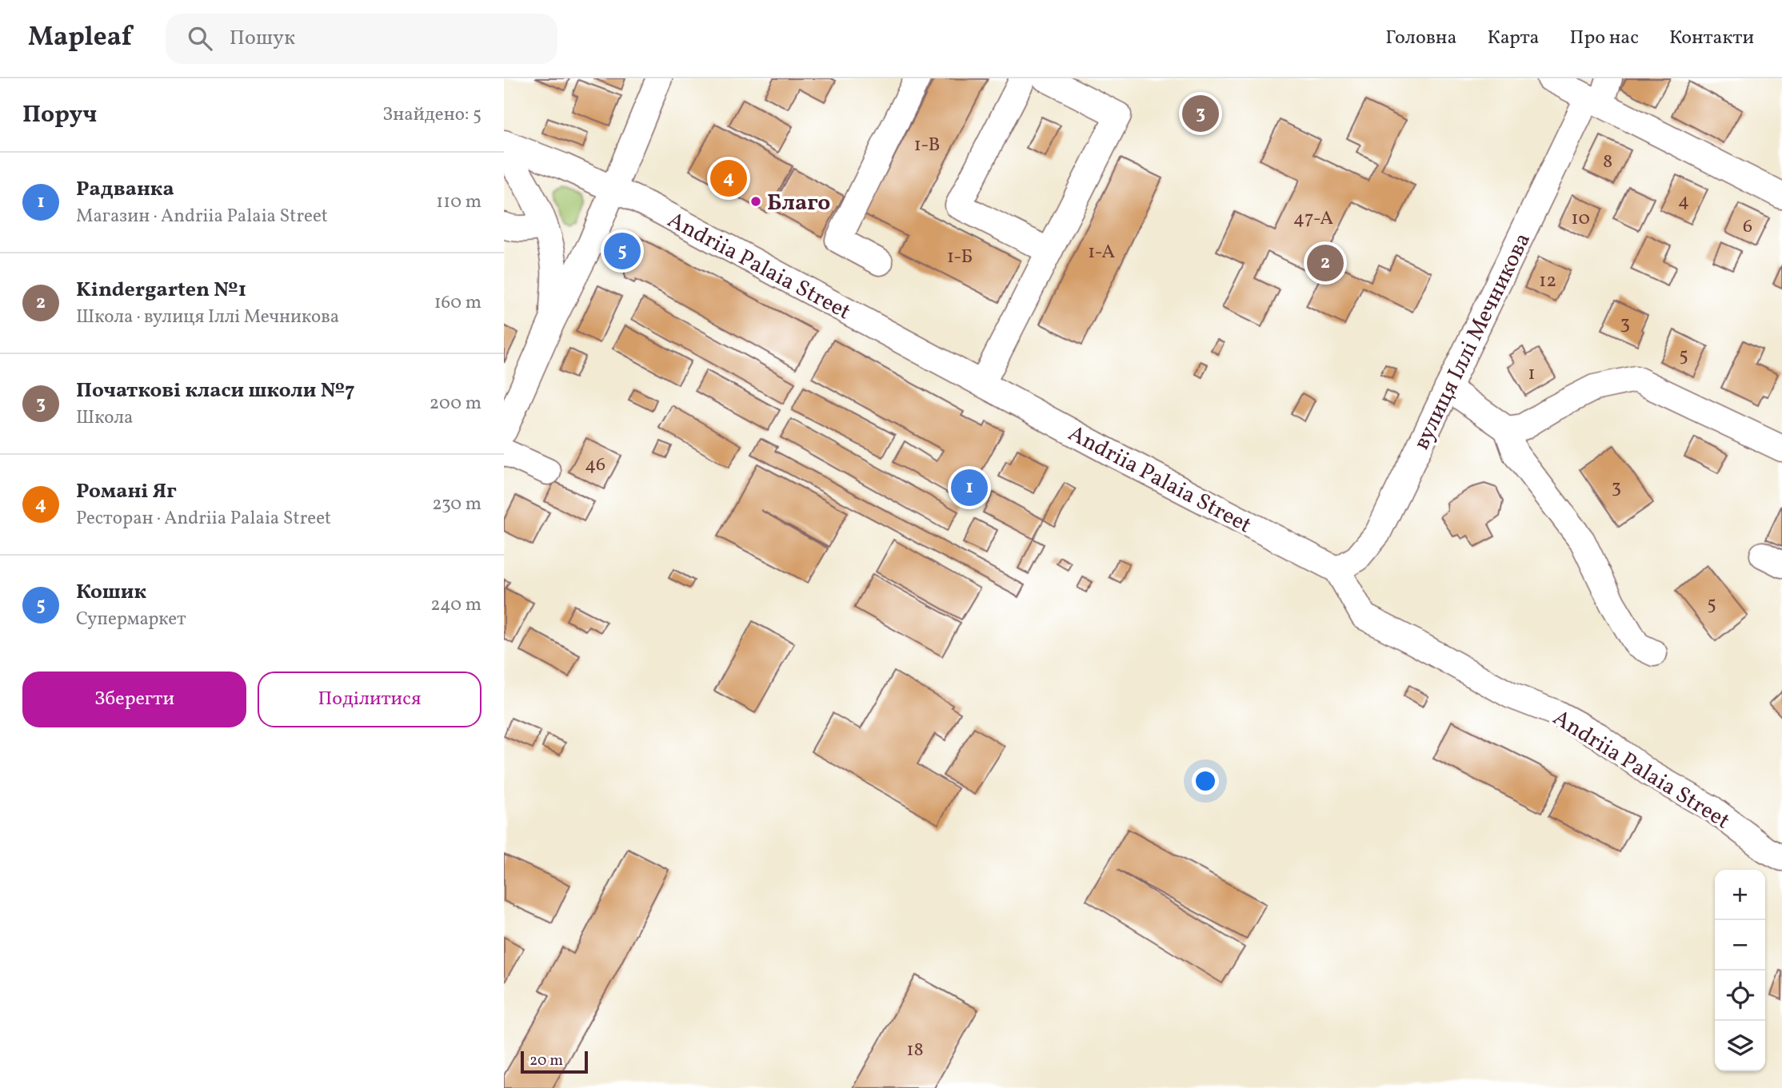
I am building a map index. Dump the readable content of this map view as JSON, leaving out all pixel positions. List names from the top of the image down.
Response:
{
  "streets": {
    "street": ["Andriia Palaia Street", "вулиця Іллі Мечникова"]
  },
  "crossings": [
    ["Andriia Palaia Street", "вулиця Іллі Мечникова"]
  ],
  "places": ["Благо"],
  "house_numbers": [
    "1-В",
    "8",
    "4",
    "47-А",
    "10",
    "6",
    "1-А",
    "1-Б",
    "12",
    "3",
    "5",
    "1",
    "46",
    "3",
    "5",
    "18"
  ],
  "scale_bar": "20 m",
  "page": {
    "header": "Mapleaf",
    "search": "Пошук",
    "nav": [
      "Головна",
      "Карта",
      "Про нас",
      "Контакти"
    ],
    "heading": ["Поруч", "Знайдено: 5"],
    "pins": [
      "3",
      "4",
      "5",
      "2",
      "1"
    ],
    "list": [
      {
        "mark": "1",
        "name": "Радванка",
        "note": "Магазин · Andriia Palaia Street",
        "value": "110 m"
      },
      {
        "mark": "2",
        "name": "Kindergarten №1",
        "note": "Школа · вулиця Іллі Мечникова",
        "value": "160 m"
      },
      {
        "mark": "3",
        "name": "Початкові класи школи №7",
        "note": "Школа",
        "value": "200 m"
      },
      {
        "mark": "4",
        "name": "Романі Яг",
        "note": "Ресторан · Andriia Palaia Street",
        "value": "230 m"
      },
      {
        "mark": "5",
        "name": "Кошик",
        "note": "Супермаркет",
        "value": "240 m"
      }
    ],
    "buttons": ["Зберегти", "Поділитися"],
    "map_buttons": ["+", "−"],
    "scale": "20 m"
  }
}
